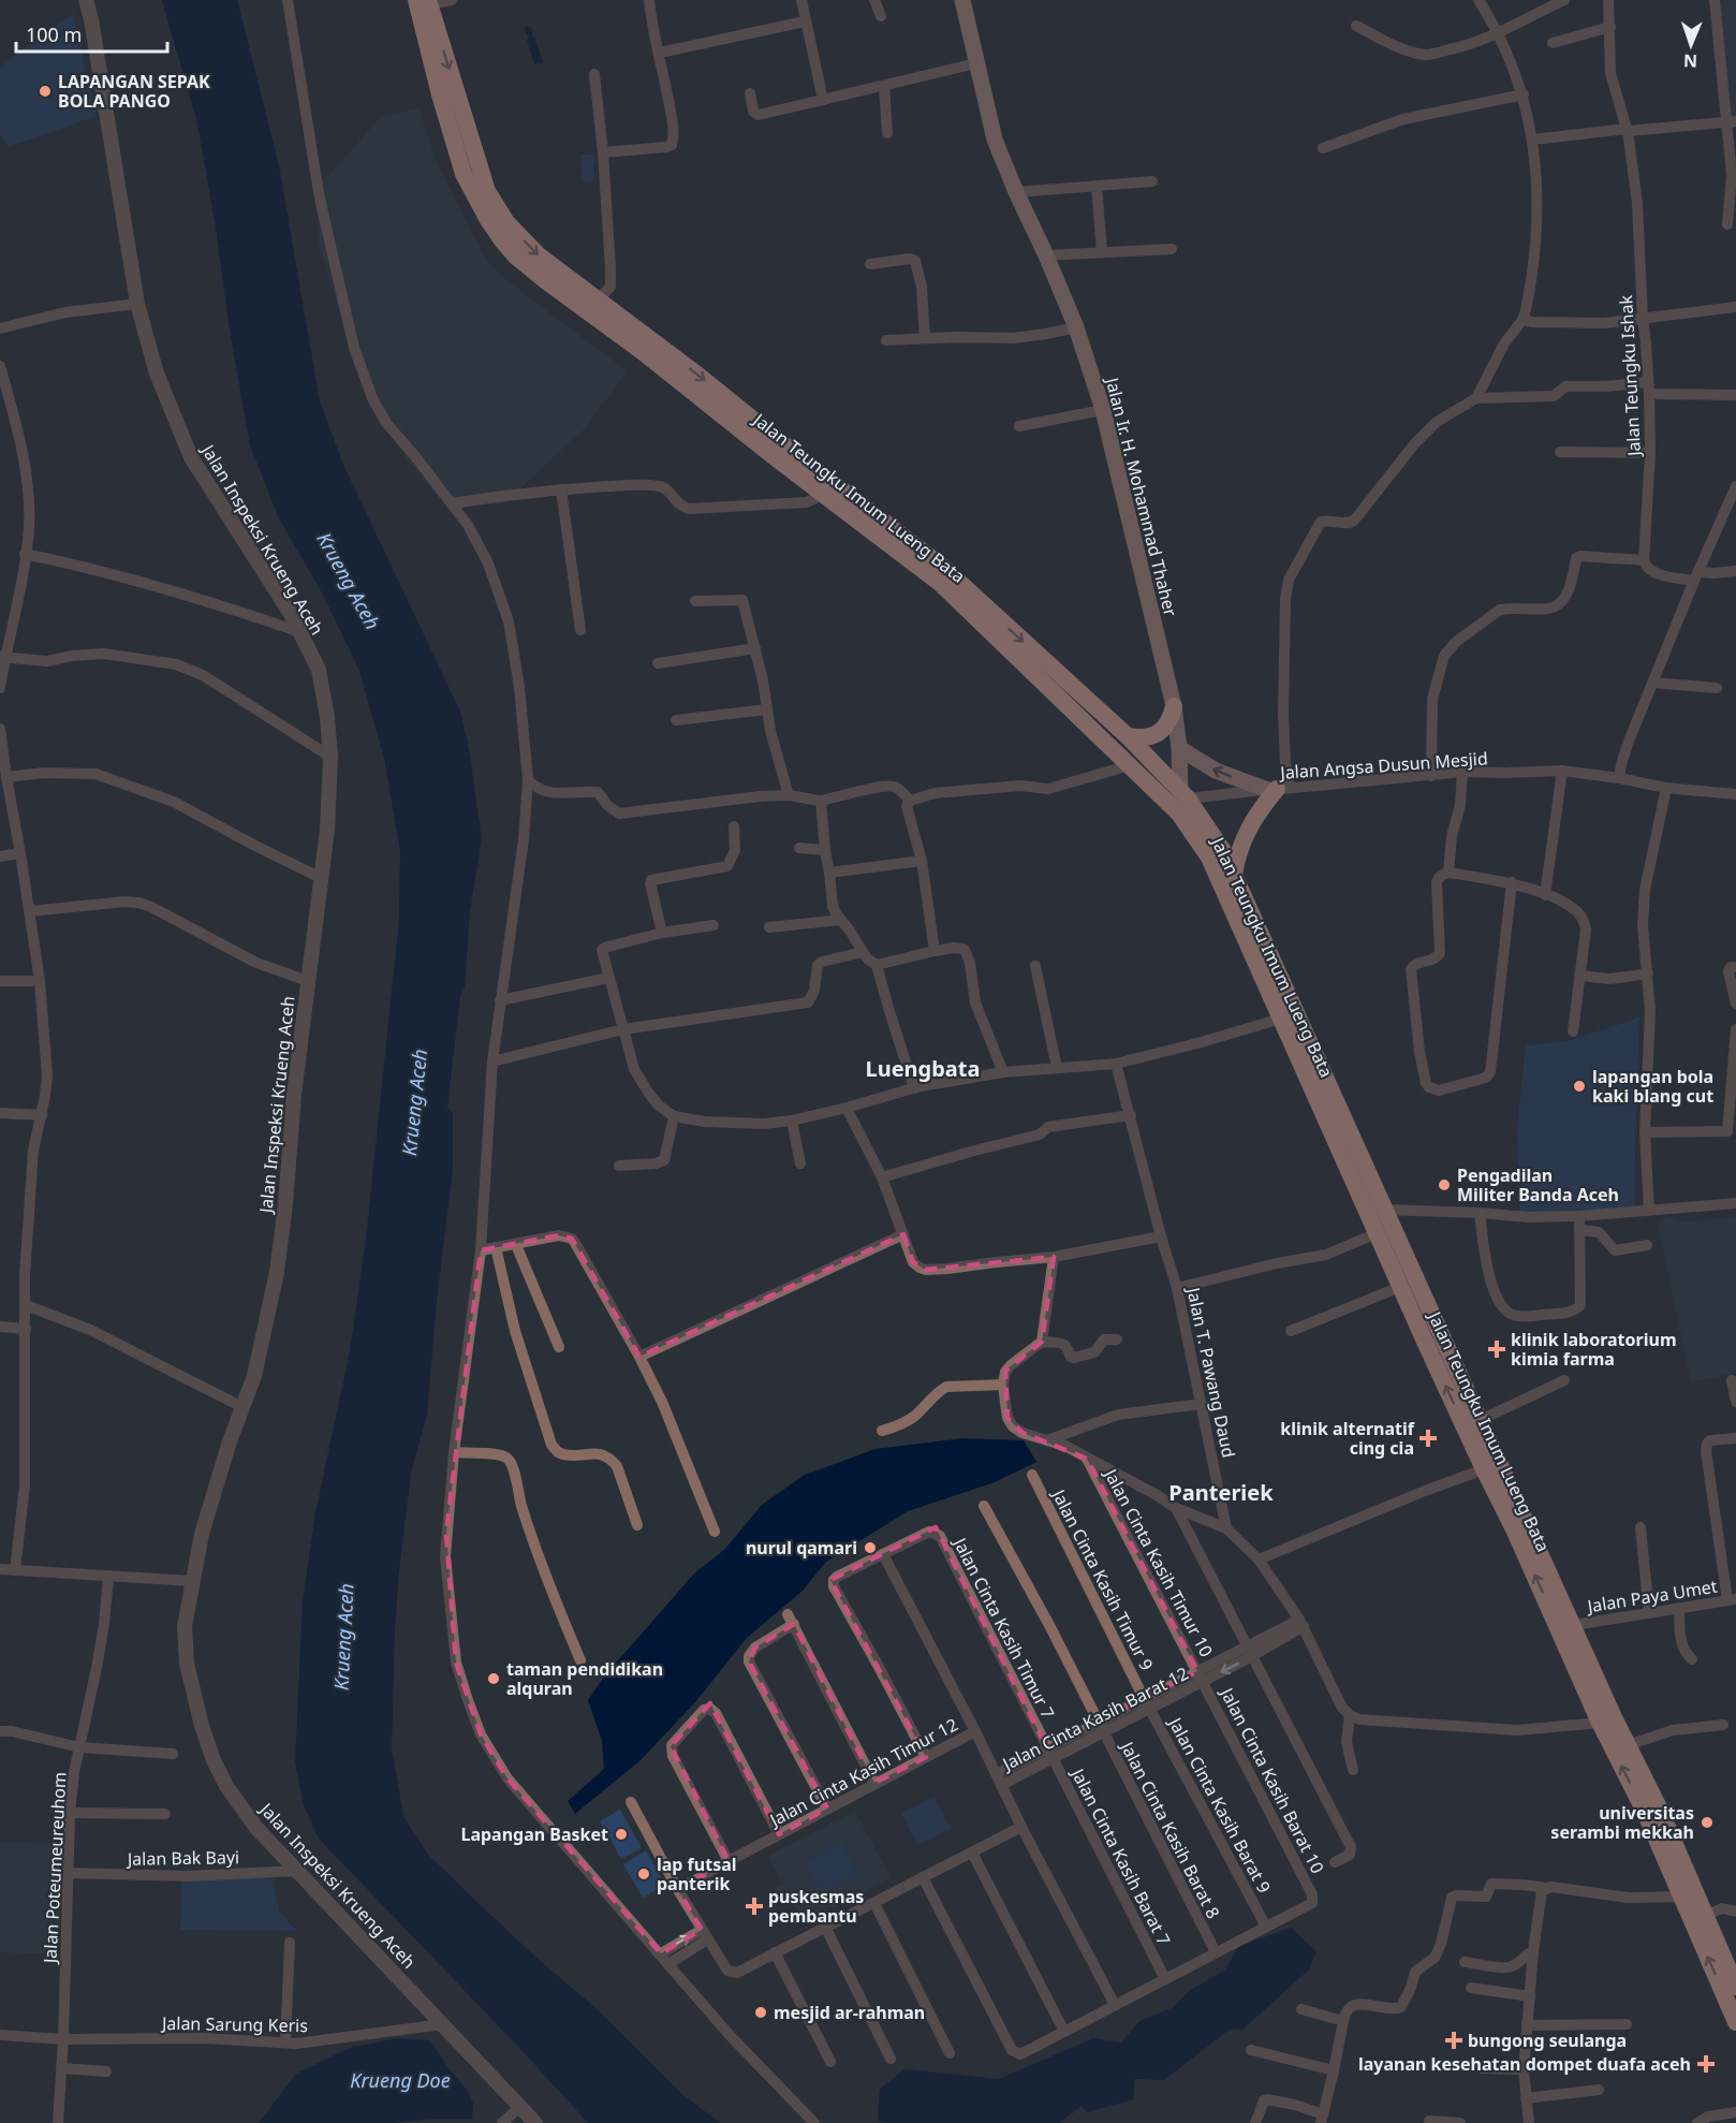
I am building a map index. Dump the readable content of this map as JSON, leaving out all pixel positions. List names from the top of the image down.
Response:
{
  "streets": {
    "highway": ["Jalan Teungku Imum Lueng Bata"],
    "main road": ["Jalan Ir. H. Mohammad Thaher"],
    "street": [
      "Jalan Teungku Ishak",
      "Jalan Inspeksi Krueng Aceh",
      "Jalan Angsa Dusun Mesjid",
      "Jalan T. Pawang Daud",
      "Jalan Cinta Kasih Timur 10",
      "Jalan Cinta Kasih Timur 9",
      "Jalan Paya Umet",
      "Jalan Cinta Kasih Timur 7",
      "Jalan Cinta Kasih Barat 12",
      "Jalan Cinta Kasih Timur 12",
      "Jalan Cinta Kasih Barat 10",
      "Jalan Cinta Kasih Barat 9",
      "Jalan Cinta Kasih Barat 8",
      "Jalan Cinta Kasih Barat 7",
      "Jalan Bak Bayi",
      "Jalan Poteumeureuhom",
      "Jalan Sarung Keris"
    ]
  },
  "crossings": [
    ["Jalan Ir. H. Mohammad Thaher", "Jalan Teungku Imum Lueng Bata"],
    ["Jalan Ir. H. Mohammad Thaher", "Jalan Angsa Dusun Mesjid"],
    ["Jalan Teungku Imum Lueng Bata", "Jalan Angsa Dusun Mesjid"],
    ["Jalan Teungku Imum Lueng Bata", "Jalan Paya Umet"],
    ["Jalan Inspeksi Krueng Aceh", "Jalan Bak Bayi"],
    ["Jalan Inspeksi Krueng Aceh", "Jalan Sarung Keris"],
    ["Jalan Cinta Kasih Timur 10", "Jalan Cinta Kasih Barat 12"],
    ["Jalan Cinta Kasih Timur 10", "Jalan Cinta Kasih Barat 10"],
    ["Jalan Cinta Kasih Timur 9", "Jalan Cinta Kasih Barat 12"],
    ["Jalan Cinta Kasih Timur 9", "Jalan Cinta Kasih Barat 9"],
    ["Jalan Cinta Kasih Timur 7", "Jalan Cinta Kasih Barat 12"],
    ["Jalan Cinta Kasih Timur 7", "Jalan Cinta Kasih Barat 7"],
    ["Jalan Cinta Kasih Barat 12", "Jalan Cinta Kasih Timur 12"],
    ["Jalan Cinta Kasih Barat 12", "Jalan Cinta Kasih Barat 10"],
    ["Jalan Cinta Kasih Barat 12", "Jalan Cinta Kasih Barat 9"],
    ["Jalan Cinta Kasih Barat 12", "Jalan Cinta Kasih Barat 8"],
    ["Jalan Cinta Kasih Barat 12", "Jalan Cinta Kasih Barat 7"],
    ["Jalan Cinta Kasih Barat 10", "Jalan Cinta Kasih Barat 9"],
    ["Jalan Bak Bayi", "Jalan Poteumeureuhom"],
    ["Jalan Poteumeureuhom", "Jalan Sarung Keris"]
  ],
  "districts": ["Luengbata", "Panteriek"],
  "water": ["Krueng Aceh", "Krueng Doe"],
  "places": {
    "other": [
      "LAPANGAN SEPAK BOLA PANGO",
      "lapangan bola kaki blang cut",
      "Pengadilan Militer Banda Aceh",
      "nurul qamari",
      "taman pendidikan alquran",
      "universitas serambi mekkah",
      "Lapangan Basket",
      "lap futsal panterik",
      "mesjid ar-rahman"
    ],
    "health": [
      "klinik laboratorium kimia farma",
      "klinik alternatif cing cia",
      "puskesmas pembantu",
      "bungong seulanga",
      "layanan kesehatan dompet duafa aceh"
    ]
  },
  "scale_bar": "100 m",
  "north": "bottom"
}
